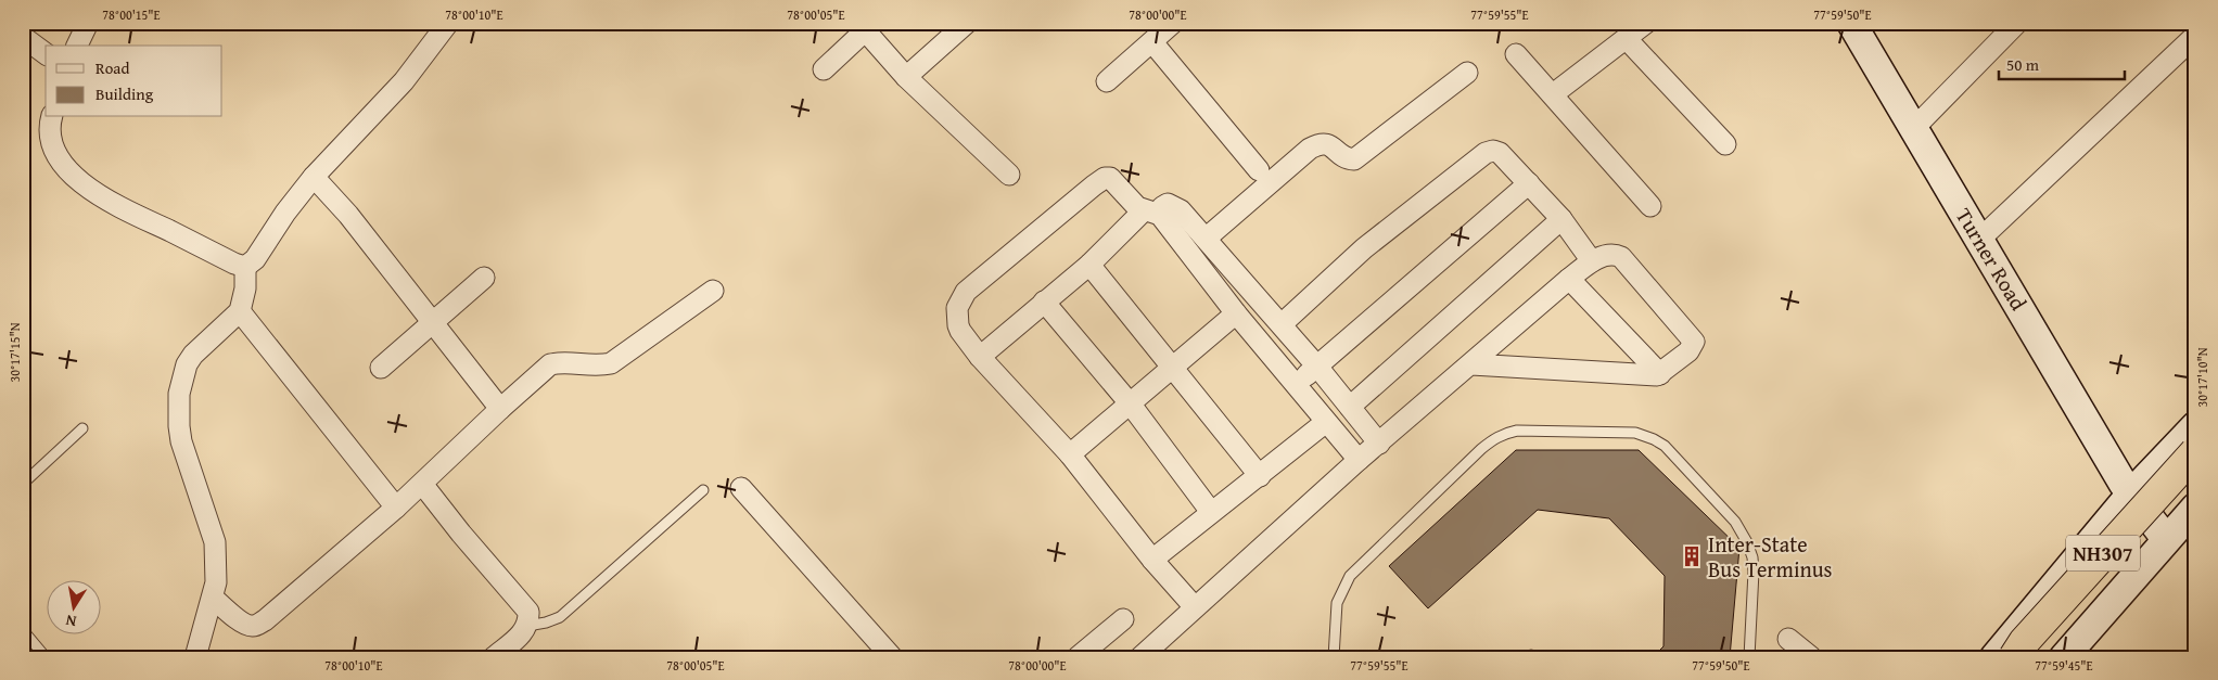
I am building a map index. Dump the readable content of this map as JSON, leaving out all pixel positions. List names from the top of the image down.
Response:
{
  "streets": {
    "highway": ["NH307"],
    "main road": ["Turner Road"]
  },
  "places": {
    "building": ["Inter-State Bus Terminus"]
  },
  "legend": ["Road", "Building"],
  "scale_bar": "50 m",
  "north": "bottom",
  "coordinates": [
    "78°00'15\"E",
    "78°00'10\"E",
    "78°00'05\"E",
    "78°00'00\"E",
    "77°59'55\"E",
    "77°59'50\"E",
    "30°17'15\"N",
    "30°17'10\"N",
    "77°59'45\"E"
  ]
}
